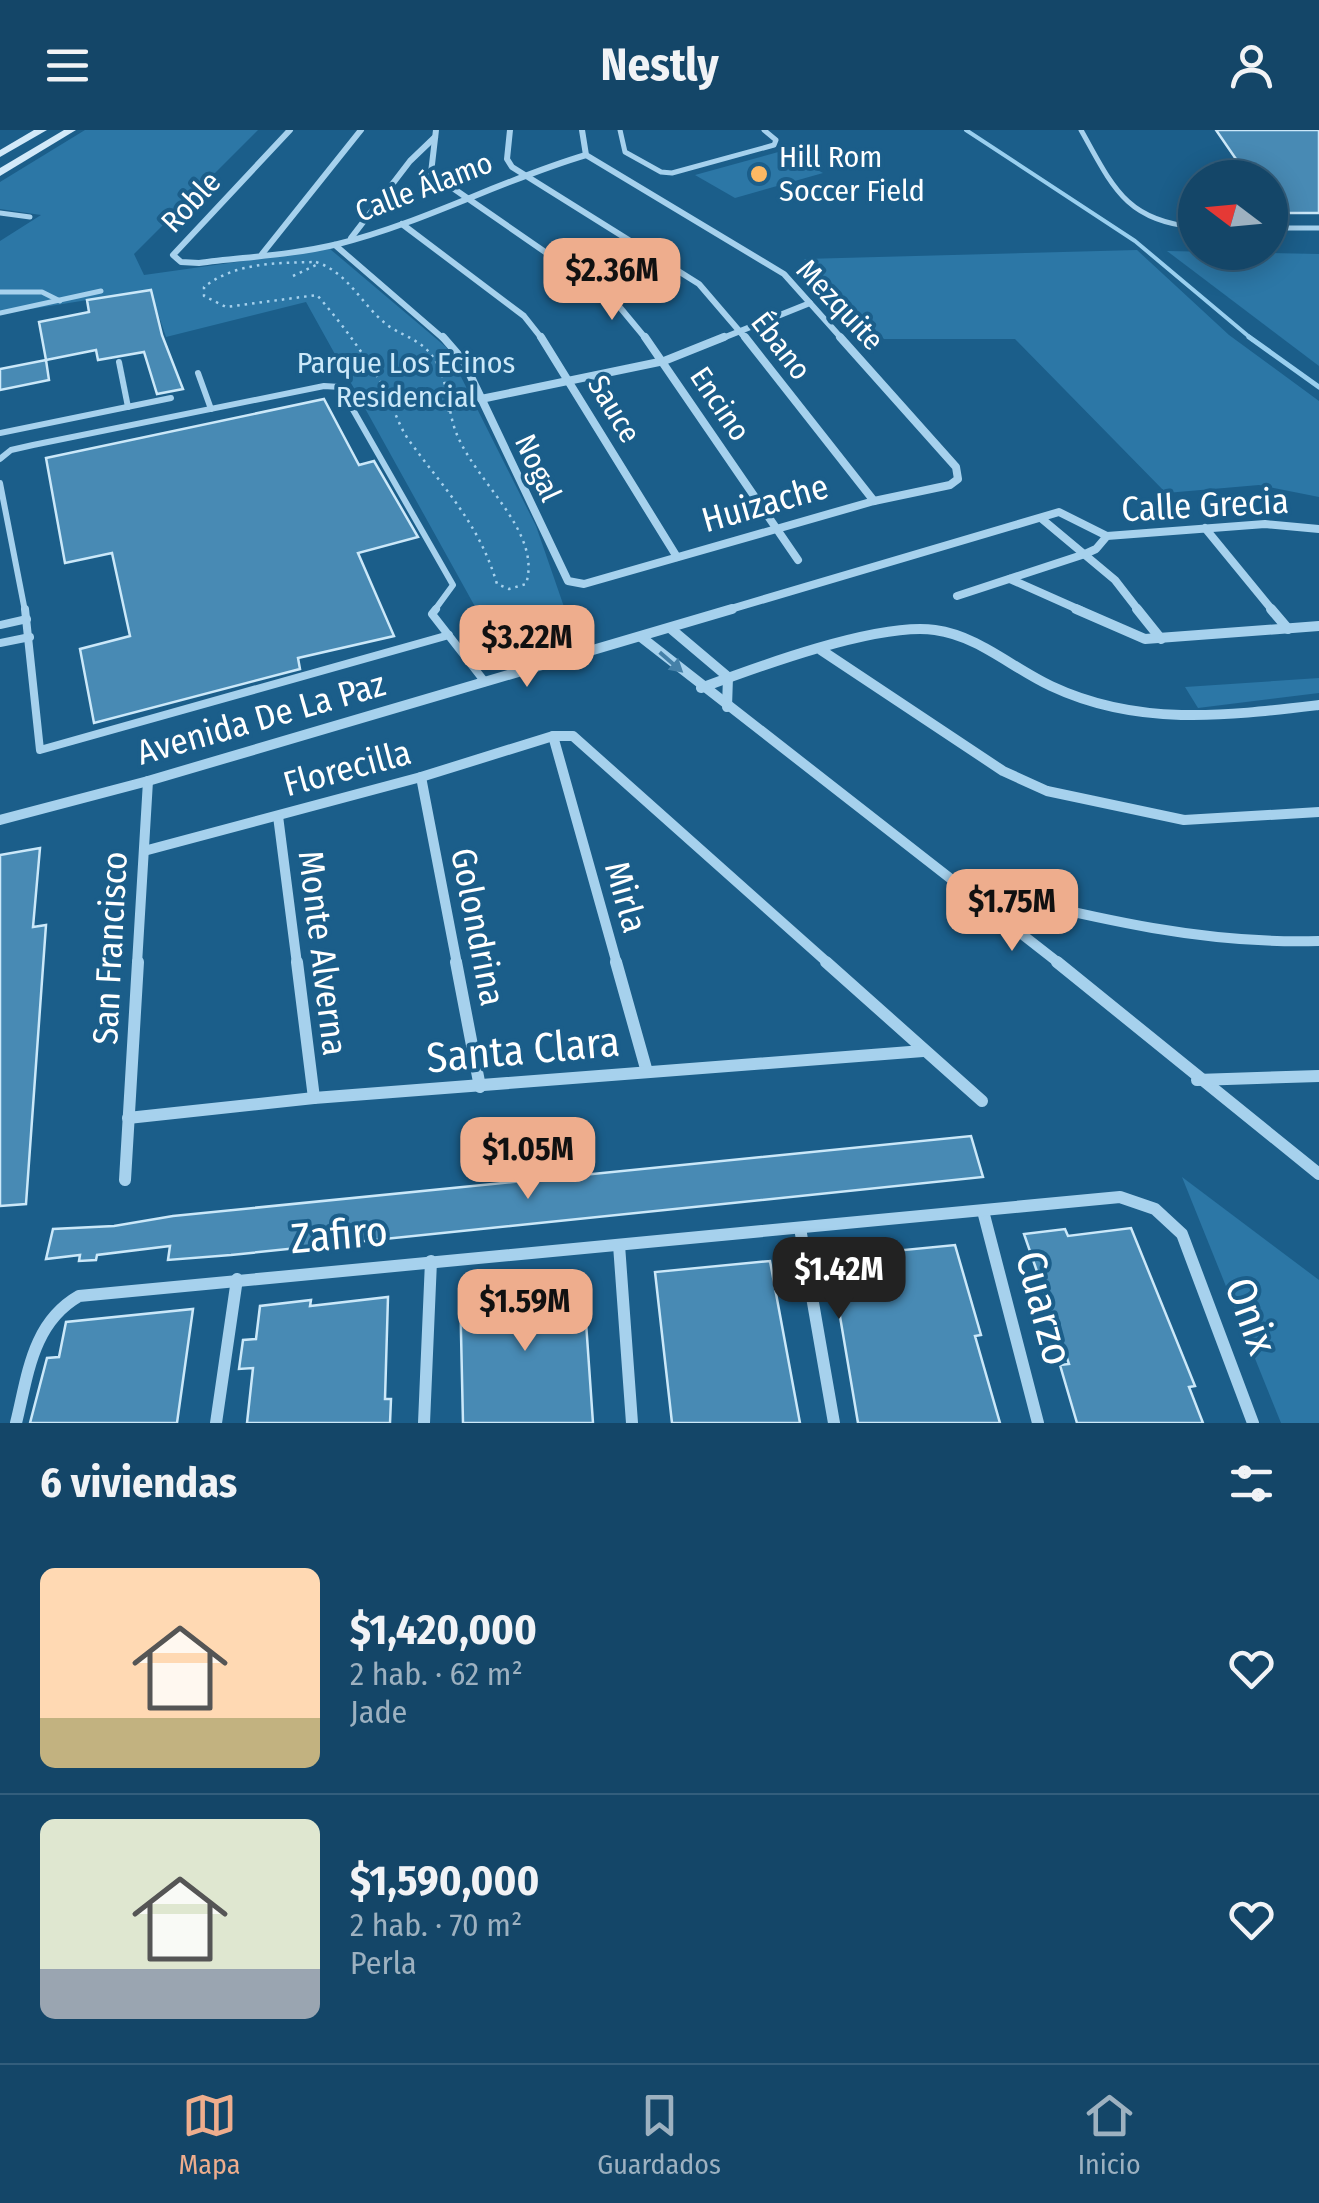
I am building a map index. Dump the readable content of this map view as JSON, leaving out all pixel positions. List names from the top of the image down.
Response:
{
  "streets": {
    "street": [
      "Calle Álamo",
      "Roble",
      "Mezquite",
      "Ébano",
      "Encino",
      "Sauce",
      "Nogal",
      "Huizache",
      "Calle Grecia",
      "Avenida De La Paz",
      "Florecilla",
      "Mirla",
      "Golondrina",
      "San Francisco",
      "Monte Alverna",
      "Santa Clara",
      "Zafiro",
      "Cuarzo",
      "Onix"
    ]
  },
  "crossings": [
    ["Calle Álamo", "Roble"],
    ["Calle Álamo", "Mezquite"],
    ["Calle Álamo", "Ébano"],
    ["Calle Álamo", "Encino"],
    ["Calle Álamo", "Sauce"],
    ["Calle Álamo", "Nogal"],
    ["Mezquite", "Huizache"],
    ["Ébano", "Huizache"],
    ["Encino", "Huizache"],
    ["Sauce", "Huizache"],
    ["Nogal", "Huizache"],
    ["Calle Grecia", "Avenida De La Paz"],
    ["Avenida De La Paz", "San Francisco"],
    ["Florecilla", "Mirla"],
    ["Florecilla", "Golondrina"],
    ["Florecilla", "San Francisco"],
    ["Florecilla", "Monte Alverna"],
    ["Mirla", "Santa Clara"],
    ["Golondrina", "Santa Clara"],
    ["San Francisco", "Santa Clara"],
    ["Monte Alverna", "Santa Clara"],
    ["Zafiro", "Cuarzo"],
    ["Zafiro", "Onix"]
  ],
  "parks": ["Parque Los Ecinos Residencial"],
  "places": ["Hill Rom Soccer Field"],
  "north": "left",
  "page": {
    "header": "Nestly",
    "price": [
      "$2.36M",
      "$3.22M",
      "$1.75M",
      "$1.05M",
      "$1.42M",
      "$1.59M"
    ],
    "heading": "6 viviendas",
    "list": [
      {
        "name": "$1,420,000",
        "note": "2 hab. · 62 m² · Jade"
      },
      {
        "name": "$1,590,000",
        "note": "2 hab. · 70 m² · Perla"
      }
    ],
    "tabs": ["Mapa", "Guardados", "Inicio"]
  }
}
